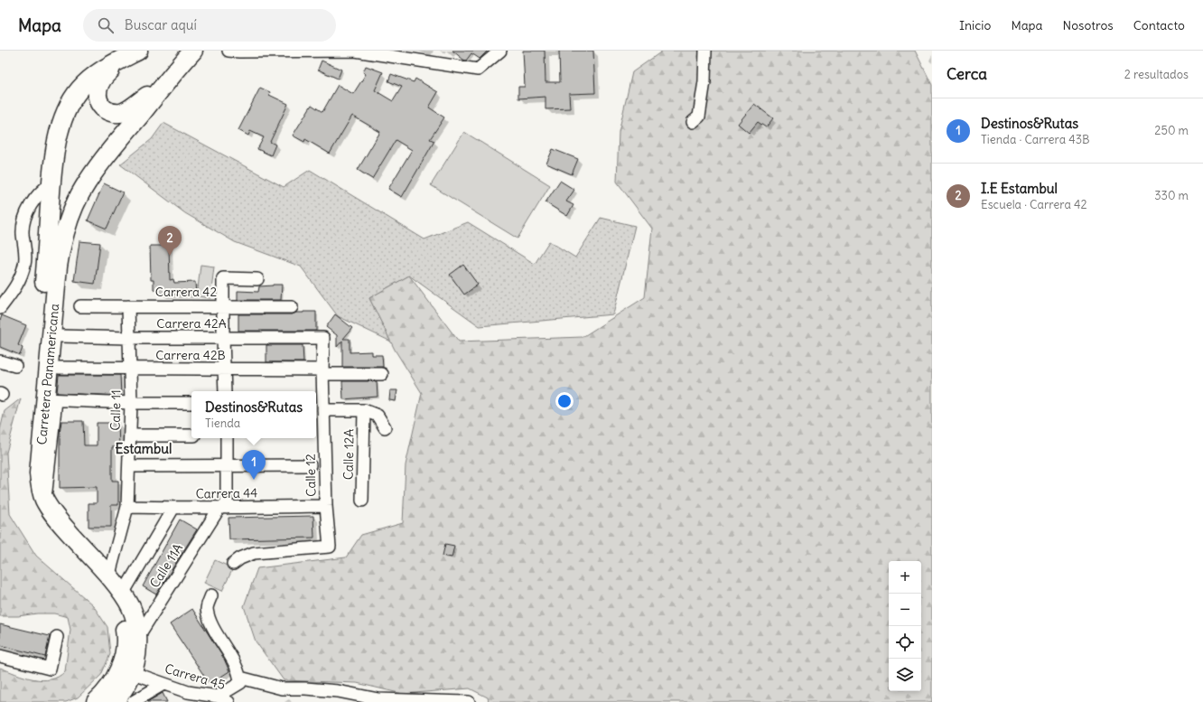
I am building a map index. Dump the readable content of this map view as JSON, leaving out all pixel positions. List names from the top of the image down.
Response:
{
  "streets": {
    "highway": ["Carretera Panamericana"],
    "street": [
      "Carrera 42",
      "Carrera 42A",
      "Carrera 42B",
      "Calle 11",
      "Calle 12A",
      "Calle 12",
      "Carrera 44",
      "Calle 11A",
      "Carrera 45"
    ]
  },
  "crossings": [
    ["Carrera 42", "Calle 11"],
    ["Carrera 42A", "Calle 11"],
    ["Carrera 42A", "Calle 12"],
    ["Carrera 42B", "Calle 11"],
    ["Carrera 42B", "Calle 12"],
    ["Carretera Panamericana", "Calle 11"],
    ["Carretera Panamericana", "Calle 11A"],
    ["Carretera Panamericana", "Carrera 45"],
    ["Calle 11", "Carrera 44"],
    ["Calle 12", "Carrera 44"],
    ["Carrera 44", "Calle 11A"]
  ],
  "districts": ["Estambul"],
  "page": {
    "header": "Mapa",
    "search": "Buscar aquí",
    "nav": [
      "Inicio",
      "Mapa",
      "Nosotros",
      "Contacto"
    ],
    "heading": ["Cerca", "2 resultados"],
    "list": [
      {
        "mark": "1",
        "name": "Destinos&Rutas",
        "note": "Tienda · Carrera 43B",
        "value": "250 m"
      },
      {
        "mark": "2",
        "name": "I.E Estambul",
        "note": "Escuela · Carrera 42",
        "value": "330 m"
      }
    ],
    "pins": ["2", "1"],
    "popup": ["Destinos&Rutas", "Tienda"],
    "map_buttons": ["+", "−"]
  }
}
